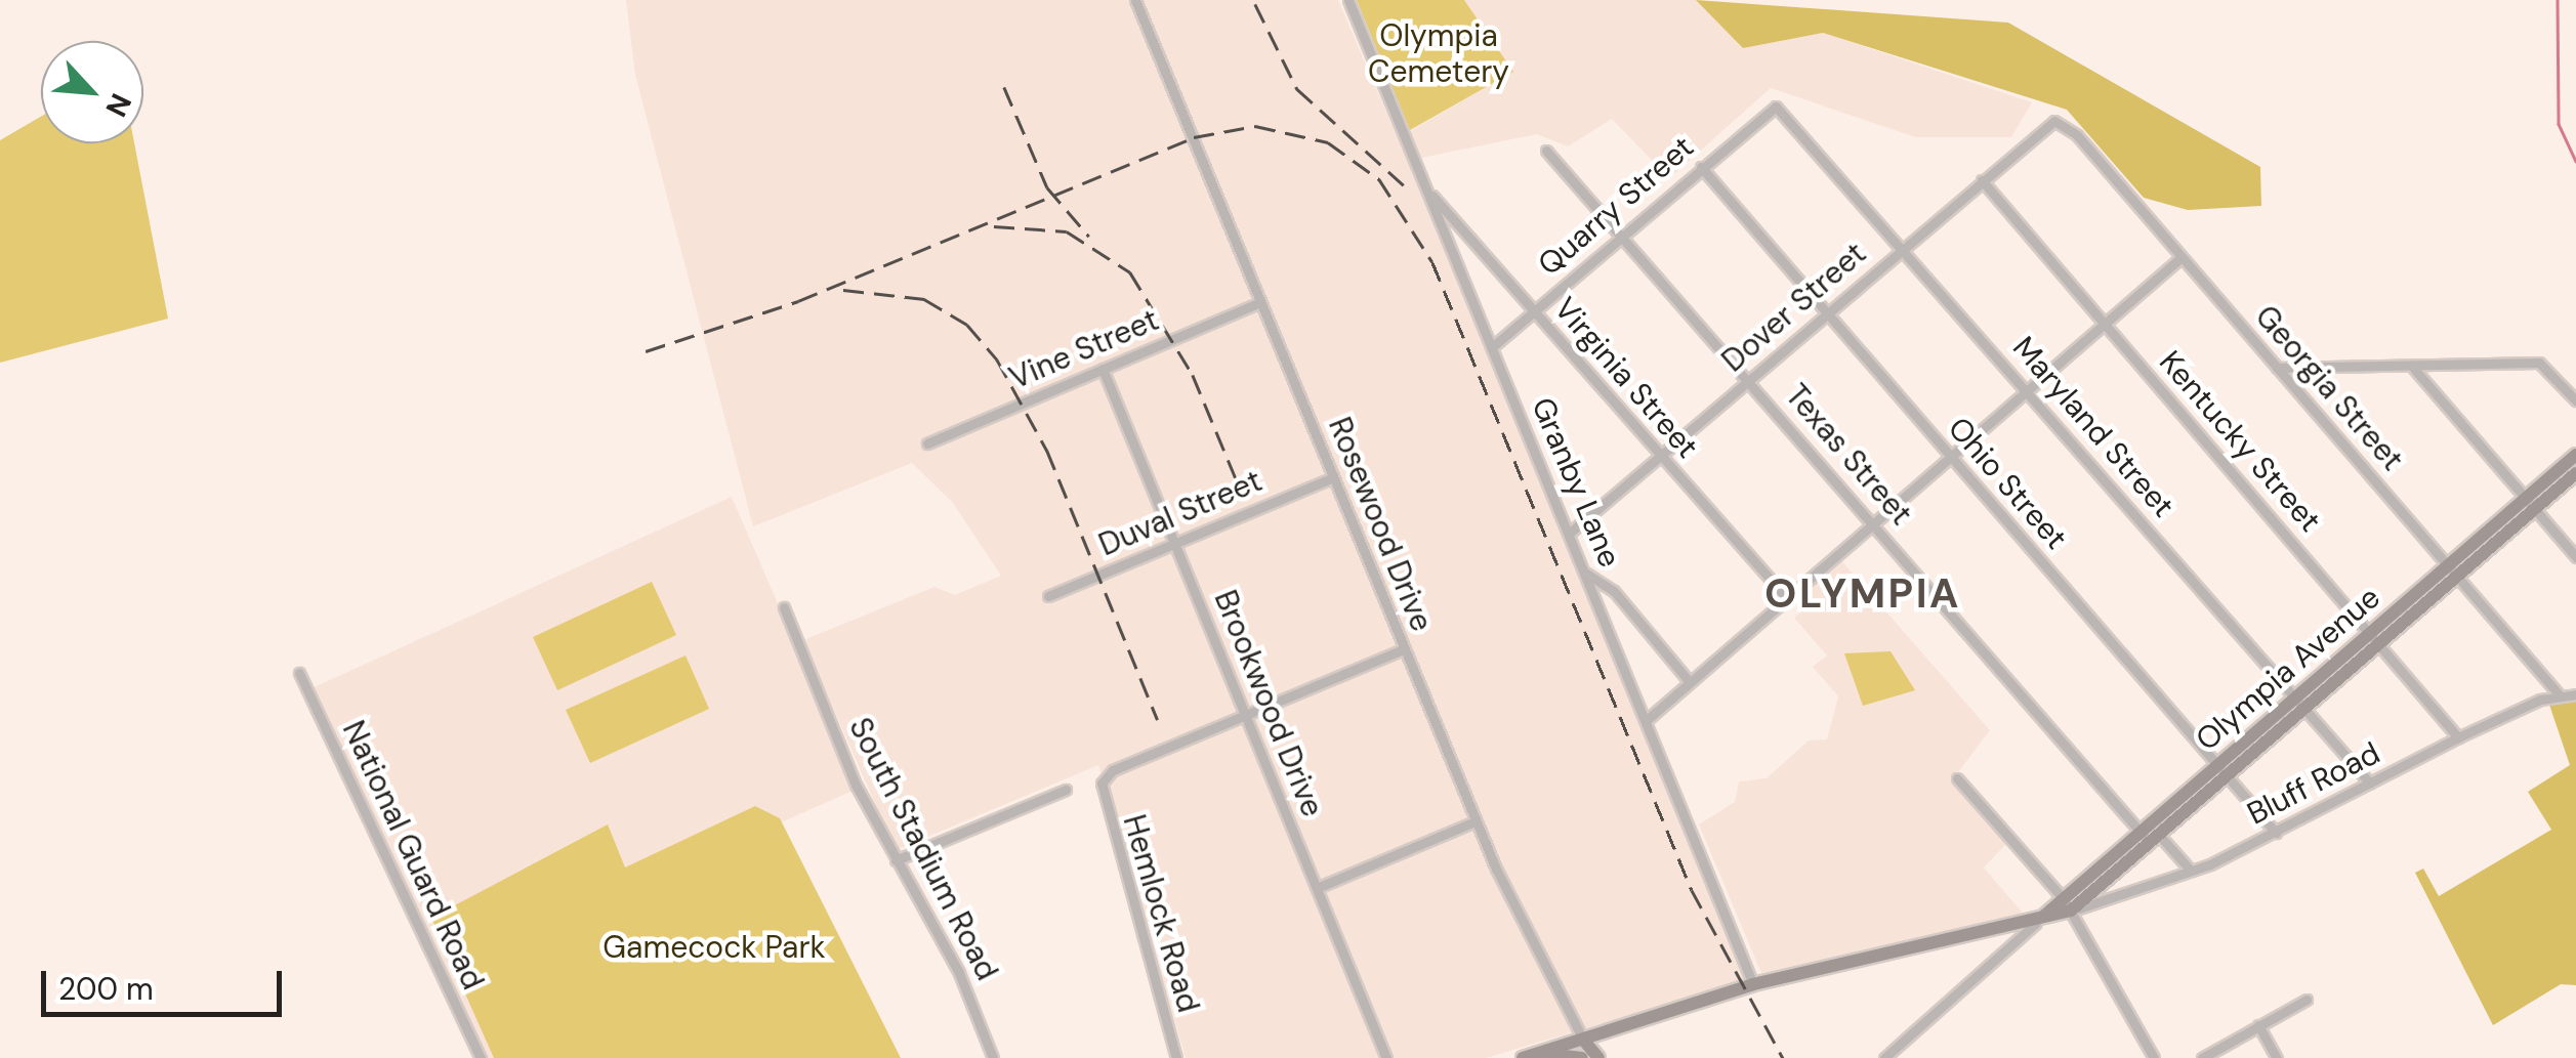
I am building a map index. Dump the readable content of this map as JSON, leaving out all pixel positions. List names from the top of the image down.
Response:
{
  "streets": {
    "main road": ["Rosewood Drive", "Olympia Avenue"],
    "street": [
      "Quarry Street",
      "Dover Street",
      "Vine Street",
      "Virginia Street",
      "Georgia Street",
      "Maryland Street",
      "Kentucky Street",
      "Texas Street",
      "Granby Lane",
      "Ohio Street",
      "Duval Street",
      "Brookwood Drive",
      "Bluff Road",
      "South Stadium Road",
      "National Guard Road",
      "Hemlock Road"
    ]
  },
  "crossings": [
    ["Quarry Street", "Virginia Street"],
    ["Quarry Street", "Maryland Street"],
    ["Quarry Street", "Texas Street"],
    ["Quarry Street", "Granby Lane"],
    ["Quarry Street", "Ohio Street"],
    ["Dover Street", "Virginia Street"],
    ["Dover Street", "Georgia Street"],
    ["Dover Street", "Maryland Street"],
    ["Dover Street", "Kentucky Street"],
    ["Dover Street", "Texas Street"],
    ["Dover Street", "Granby Lane"],
    ["Dover Street", "Ohio Street"],
    ["Vine Street", "Rosewood Drive"],
    ["Vine Street", "Brookwood Drive"],
    ["Virginia Street", "Granby Lane"],
    ["Georgia Street", "Olympia Avenue"],
    ["Georgia Street", "Bluff Road"],
    ["Maryland Street", "Olympia Avenue"],
    ["Maryland Street", "Bluff Road"],
    ["Kentucky Street", "Olympia Avenue"],
    ["Kentucky Street", "Bluff Road"],
    ["Texas Street", "Olympia Avenue"],
    ["Texas Street", "Bluff Road"],
    ["Ohio Street", "Olympia Avenue"],
    ["Ohio Street", "Bluff Road"],
    ["Duval Street", "Rosewood Drive"],
    ["Duval Street", "Brookwood Drive"],
    ["Olympia Avenue", "Bluff Road"],
    ["Brookwood Drive", "Hemlock Road"]
  ],
  "districts": ["OLYMPIA"],
  "parks": ["Olympia Cemetery", "Gamecock Park"],
  "scale_bar": "200 m",
  "north": "bottom right"
}
